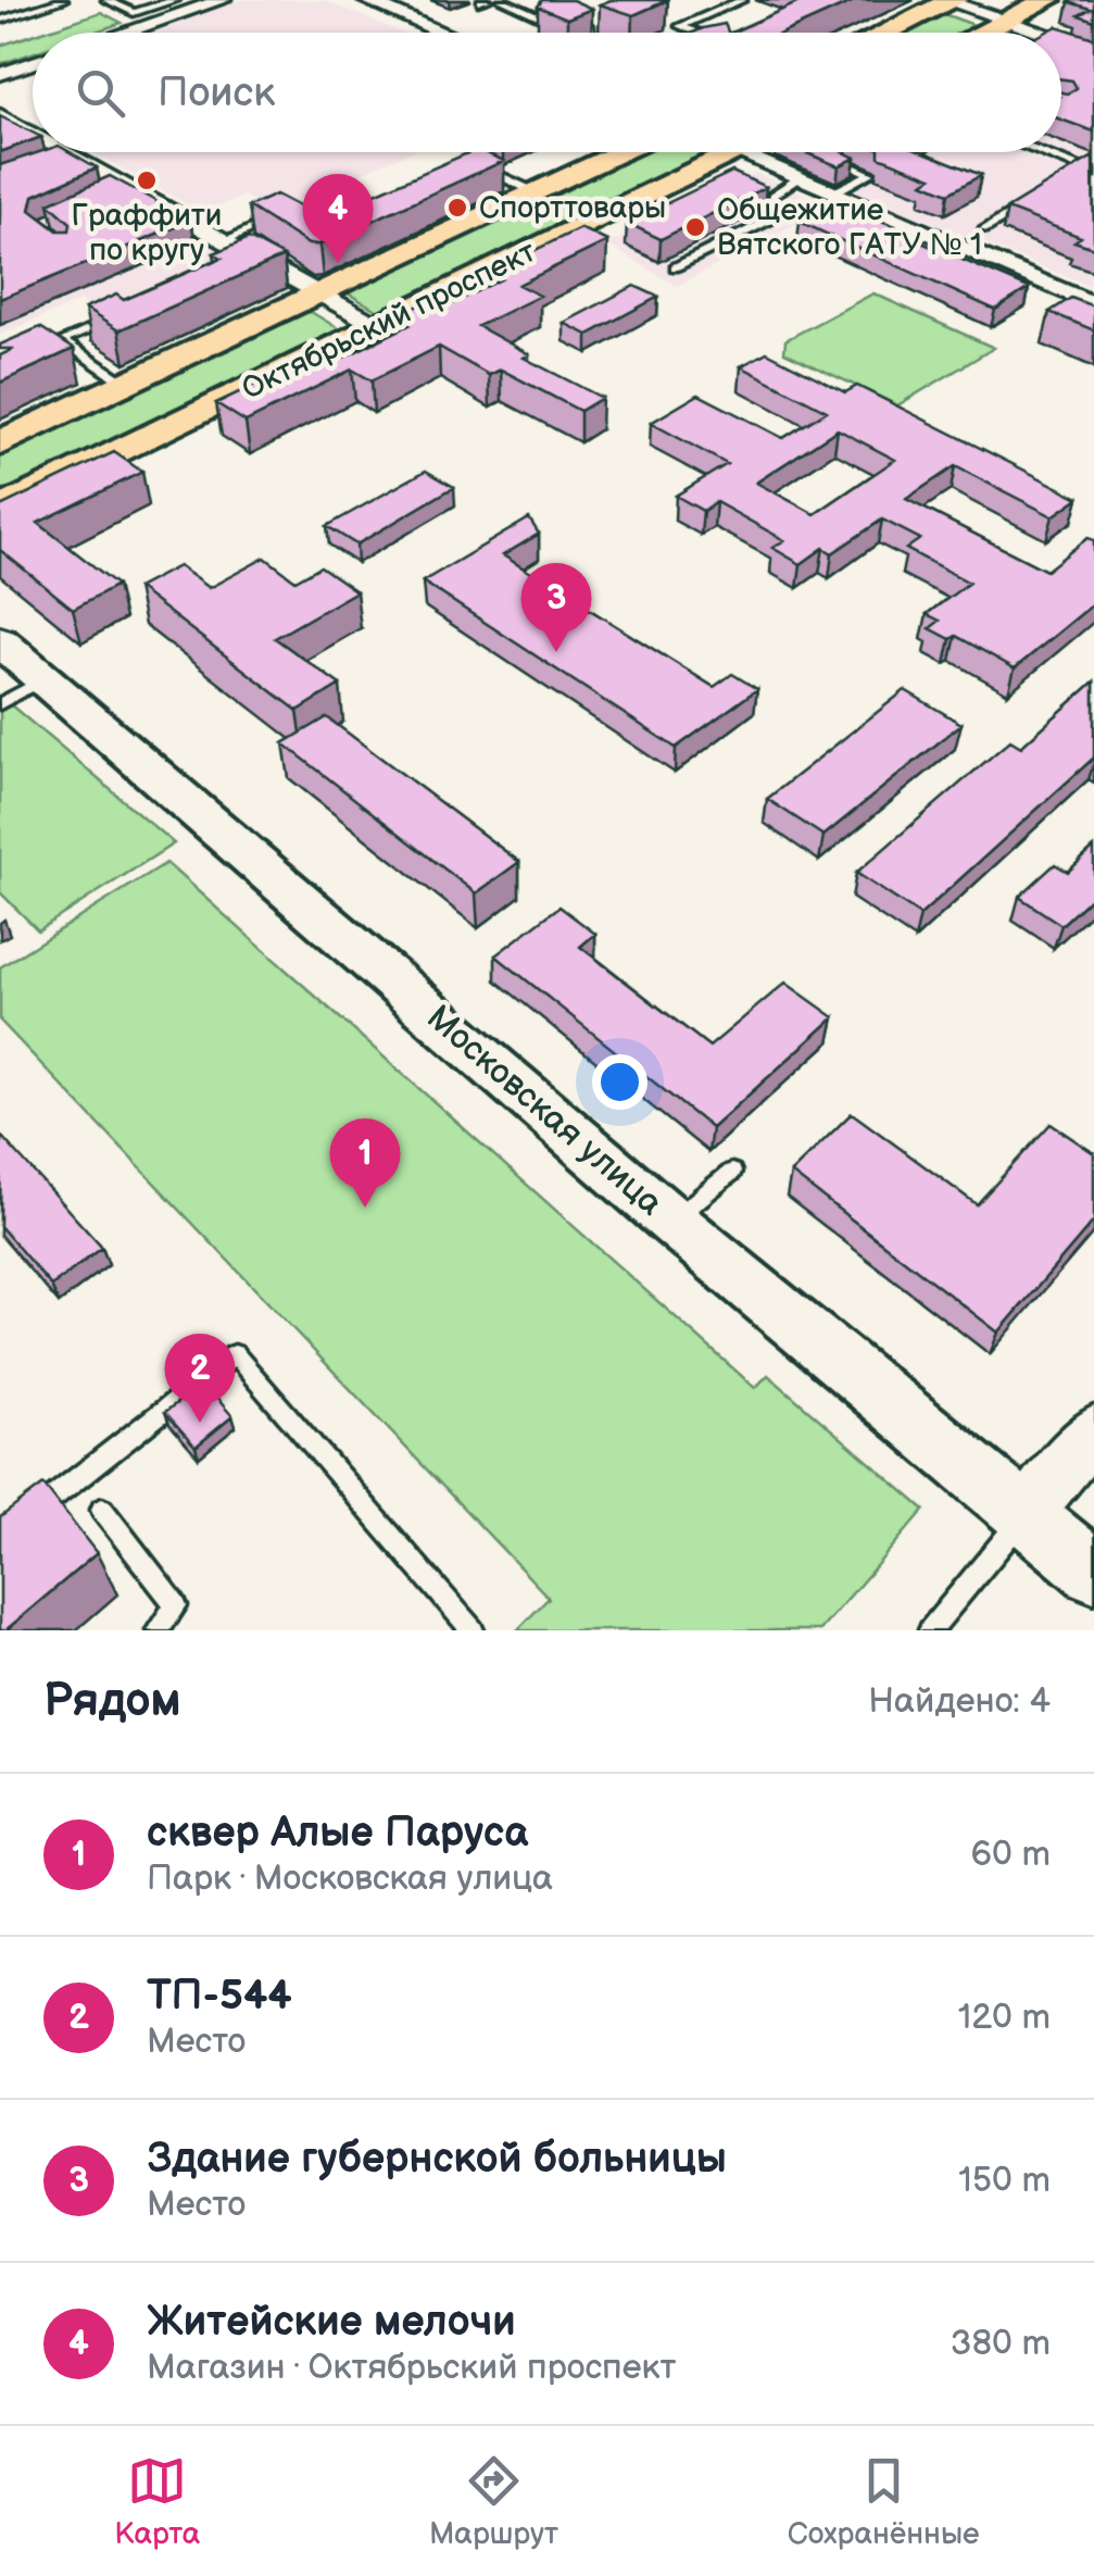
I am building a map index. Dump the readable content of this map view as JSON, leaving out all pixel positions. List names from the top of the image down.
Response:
{
  "streets": {
    "main road": ["Октябрьский проспект", "Московская улица"]
  },
  "places": ["Граффити по кругу", "Спорттовары", "Общежитие Вятского ГАТУ № 1"],
  "page": {
    "search": "Поиск",
    "pins": [
      "4",
      "3",
      "1",
      "2"
    ],
    "heading": ["Рядом", "Найдено: 4"],
    "list": [
      {
        "mark": "1",
        "name": "сквер Алые Паруса",
        "note": "Парк · Московская улица",
        "value": "60 m"
      },
      {
        "mark": "2",
        "name": "ТП-544",
        "note": "Место",
        "value": "120 m"
      },
      {
        "mark": "3",
        "name": "Здание губернской больницы",
        "note": "Место",
        "value": "150 m"
      },
      {
        "mark": "4",
        "name": "Житейские мелочи",
        "note": "Магазин · Октябрьский проспект",
        "value": "380 m"
      }
    ],
    "nav": ["Карта", "Маршрут", "Сохранённые"]
  }
}
